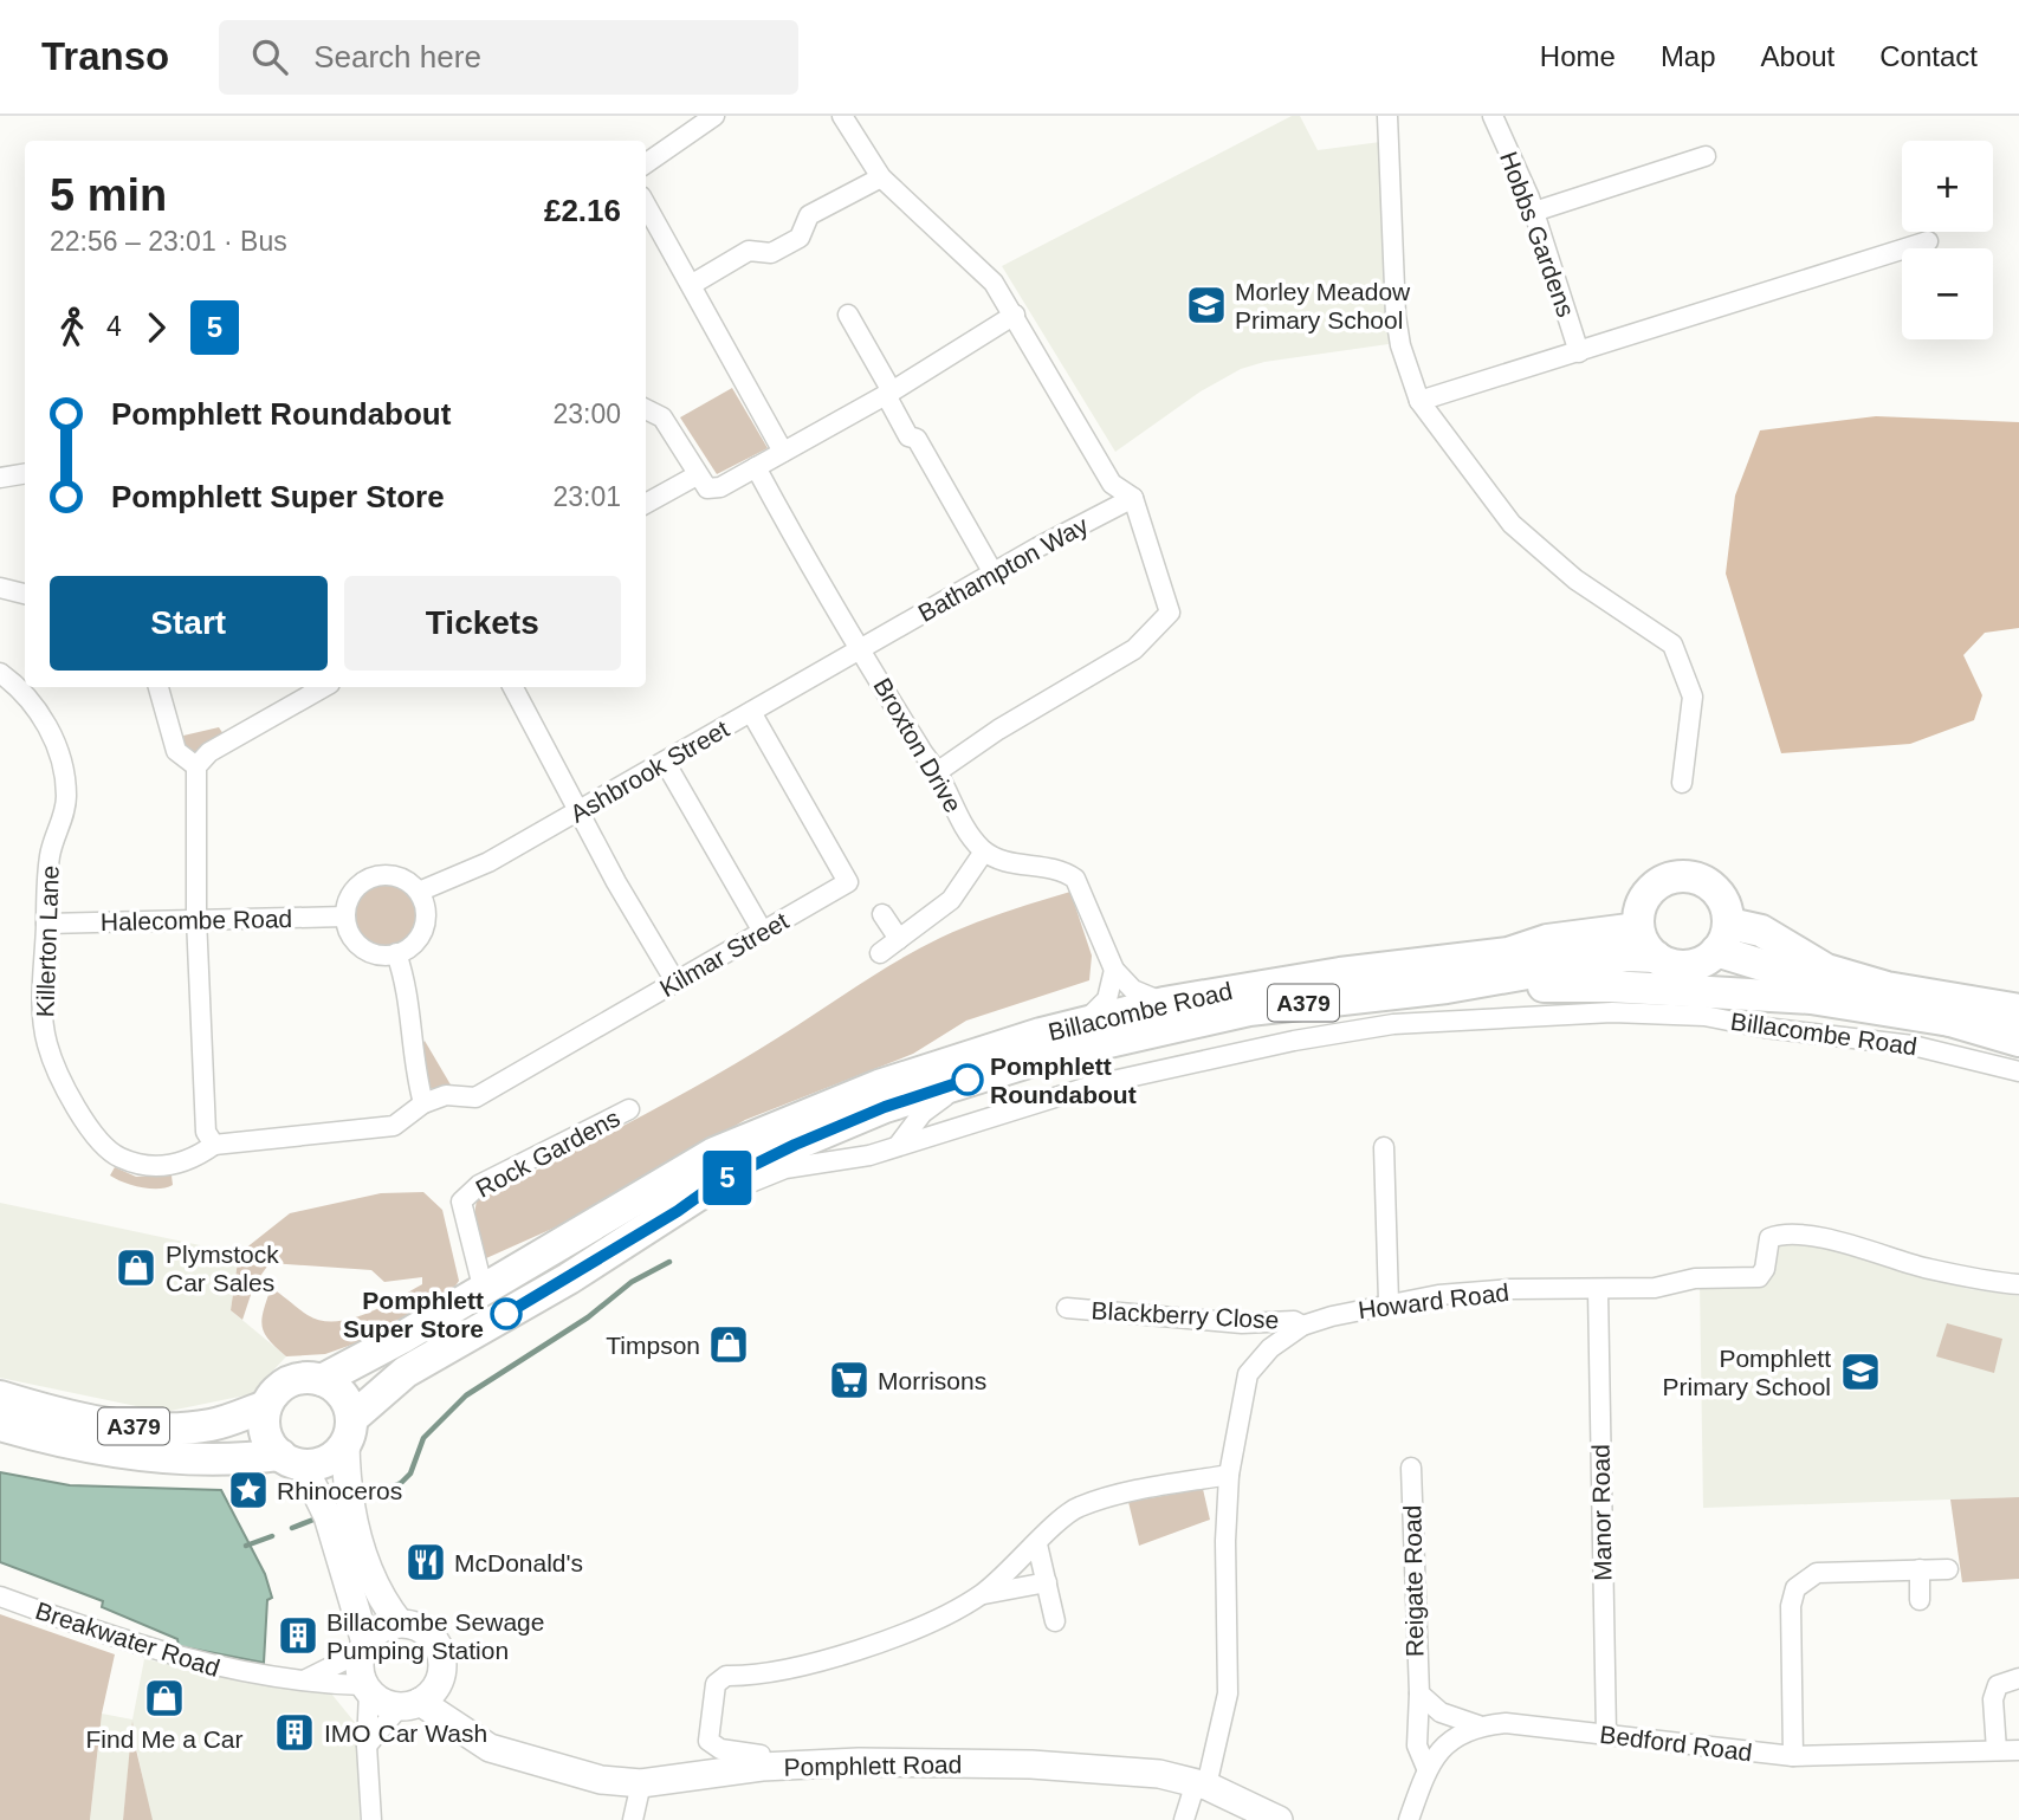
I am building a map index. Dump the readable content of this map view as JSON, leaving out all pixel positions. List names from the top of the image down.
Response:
{
  "streets": {
    "main road": ["A379", "Billacombe Road"],
    "street": [
      "Hobbs Gardens",
      "Bathampton Way",
      "Broxton Drive",
      "Ashbrook Street",
      "Halecombe Road",
      "Killerton Lane",
      "Kilmar Street",
      "Rock Gardens",
      "Howard Road",
      "Blackberry Close",
      "Manor Road",
      "Reigate Road",
      "Breakwater Road",
      "Bedford Road",
      "Pomphlett Road"
    ]
  },
  "crossings": [
    ["Bathampton Way", "Broxton Drive"],
    ["Bathampton Way", "Ashbrook Street"],
    ["Broxton Drive", "Ashbrook Street"],
    ["Ashbrook Street", "Halecombe Road"],
    ["Ashbrook Street", "Kilmar Street"],
    ["Halecombe Road", "Killerton Lane"],
    ["Killerton Lane", "Kilmar Street"],
    ["A379", "Billacombe Road"],
    ["Billacombe Road", "Rock Gardens"],
    ["Howard Road", "Blackberry Close"],
    ["Howard Road", "Manor Road"],
    ["Howard Road", "Pomphlett Road"],
    ["Manor Road", "Bedford Road"],
    ["Reigate Road", "Bedford Road"],
    ["Breakwater Road", "Pomphlett Road"]
  ],
  "places": {
    "school or university": ["Morley Meadow Primary School", "Pomphlett Primary School"],
    "other": ["Pomphlett Roundabout", "Pomphlett Super Store"],
    "shop": ["Plymstock Car Sales", "Timpson", "Find Me a Car"],
    "supermarket": ["Morrisons"],
    "place": ["Rhinoceros"],
    "restaurant": ["McDonald's"],
    "building": ["Billacombe Sewage Pumping Station", "IMO Car Wash"]
  },
  "lines": ["bus line 5"],
  "page": {
    "header": "Transo",
    "search": "Search here",
    "nav": [
      "Home",
      "Map",
      "About",
      "Contact"
    ],
    "on_map": "5",
    "map_buttons": ["+", "−"],
    "heading": ["5 min", "22:56 – 23:01 · Bus", "£2.16"],
    "legs": ["4", "5"],
    "list": [
      {
        "name": "Pomphlett Roundabout",
        "value": "23:00"
      },
      {
        "name": "Pomphlett Super Store",
        "value": "23:01"
      }
    ],
    "buttons": ["Start", "Tickets"]
  }
}
